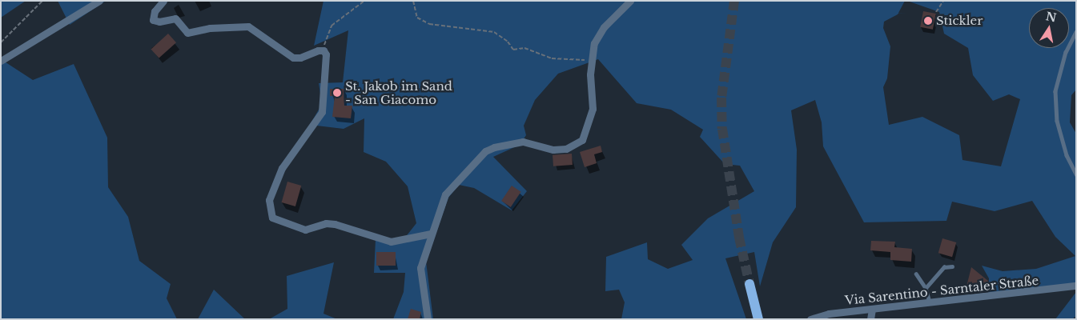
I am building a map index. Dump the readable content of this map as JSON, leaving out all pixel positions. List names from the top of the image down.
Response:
{
  "streets": {
    "street": ["Via Sarentino - Sarntaler Straße"]
  },
  "places": ["Stickler", "St. Jakob im Sand - San Giacomo"],
  "north": "top"
}
